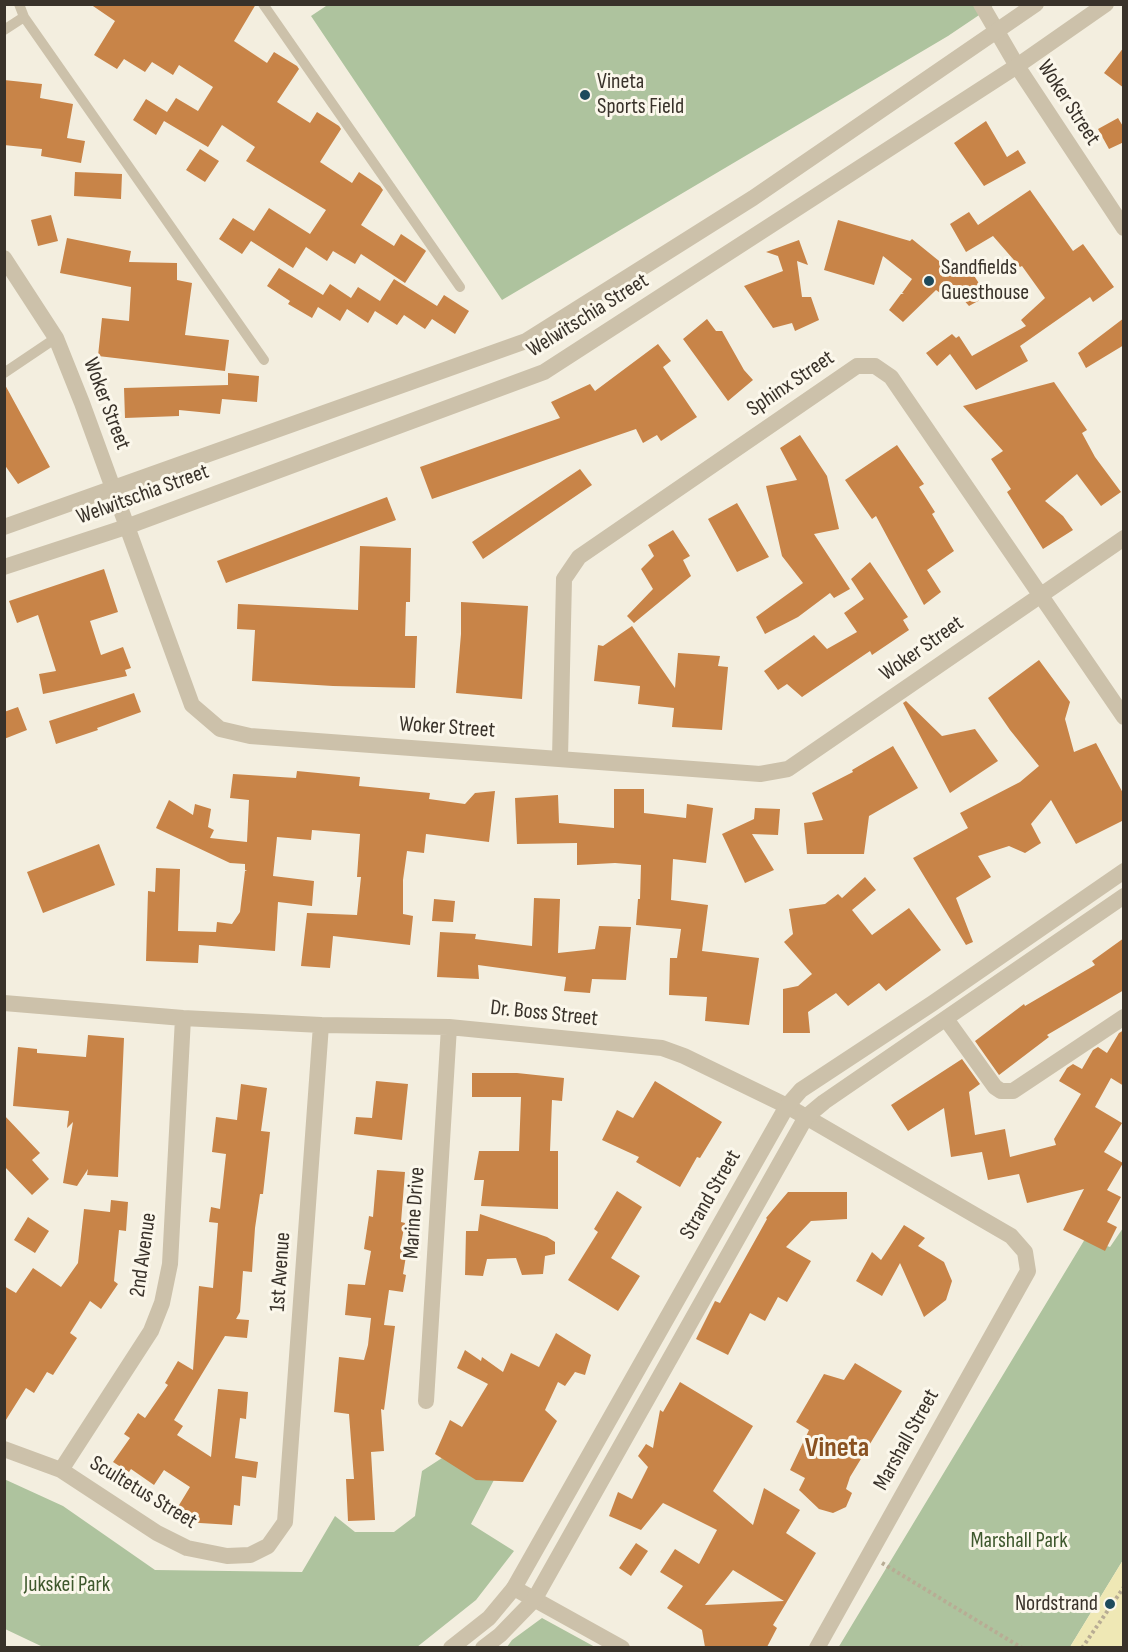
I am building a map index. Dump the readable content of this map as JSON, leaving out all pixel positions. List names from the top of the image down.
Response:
{
  "streets": {
    "street": [
      "Woker Street",
      "Welwitschia Street",
      "Sphinx Street",
      "Dr. Boss Street",
      "Strand Street",
      "Marine Drive",
      "2nd Avenue",
      "1st Avenue",
      "Marshall Street",
      "Scultetus Street"
    ]
  },
  "crossings": [
    ["Woker Street", "Welwitschia Street"],
    ["Woker Street", "Sphinx Street"],
    ["Dr. Boss Street", "Strand Street"],
    ["Dr. Boss Street", "Marine Drive"],
    ["Dr. Boss Street", "2nd Avenue"],
    ["Dr. Boss Street", "1st Avenue"],
    ["Dr. Boss Street", "Marshall Street"],
    ["2nd Avenue", "Scultetus Street"],
    ["1st Avenue", "Scultetus Street"]
  ],
  "districts": ["Vineta"],
  "parks": ["Marshall Park", "Jukskei Park"],
  "places": ["Vineta Sports Field", "Sandfields Guesthouse", "Nordstrand"]
}
